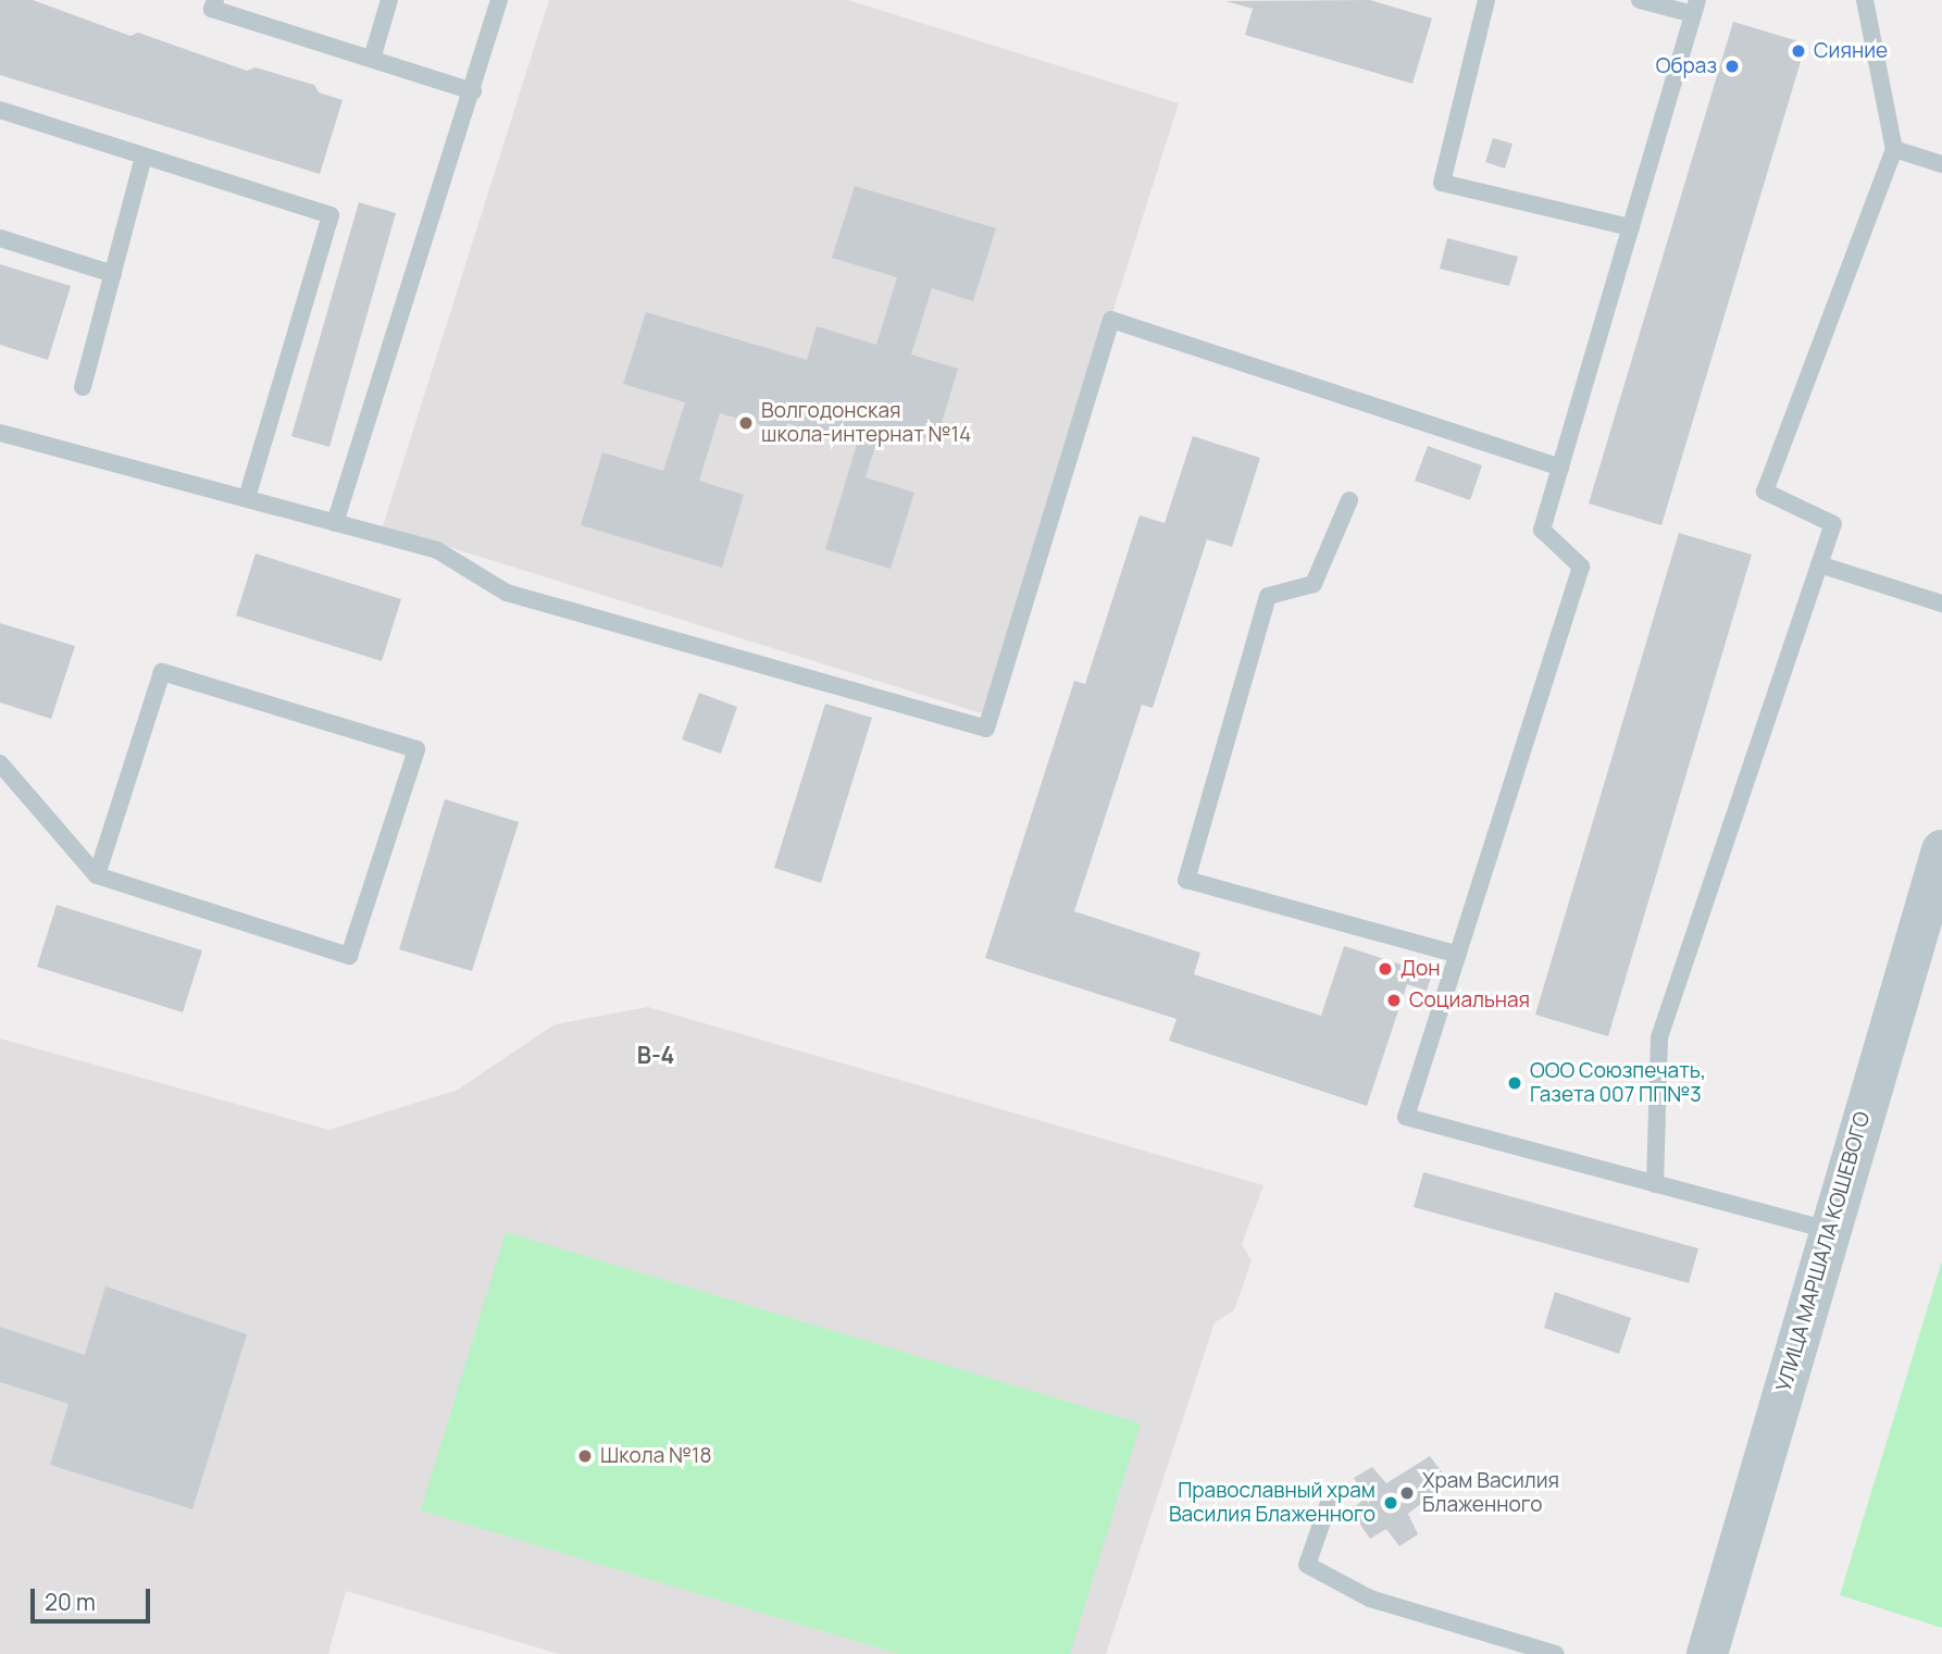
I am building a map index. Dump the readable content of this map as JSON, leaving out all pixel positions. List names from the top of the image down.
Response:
{
  "streets": {
    "street": ["УЛИЦА МАРШАЛА КОШЕВОГО"]
  },
  "districts": ["В-4"],
  "places": [
    "Сияние",
    "Образ",
    "Волгодонская школа-интернат №14",
    "Дон",
    "Социальная",
    "ООО Союзпечать, Газета 007 ПП№3",
    "Школа №18",
    "Храм Василия Блаженного",
    "Православный храм Василия Блаженного"
  ],
  "scale_bar": "20 m"
}
